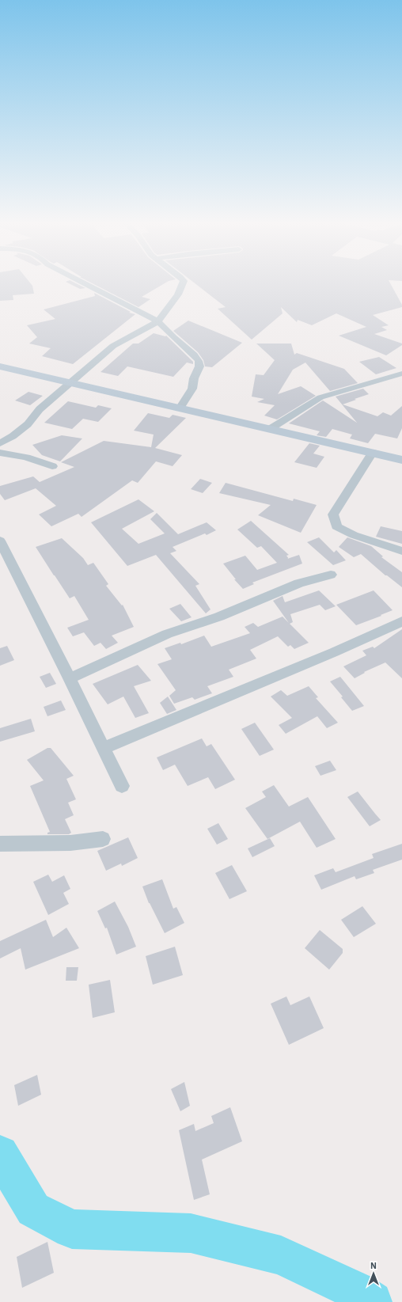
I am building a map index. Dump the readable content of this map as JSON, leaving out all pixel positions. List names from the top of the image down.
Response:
{
  "north": "top"
}
